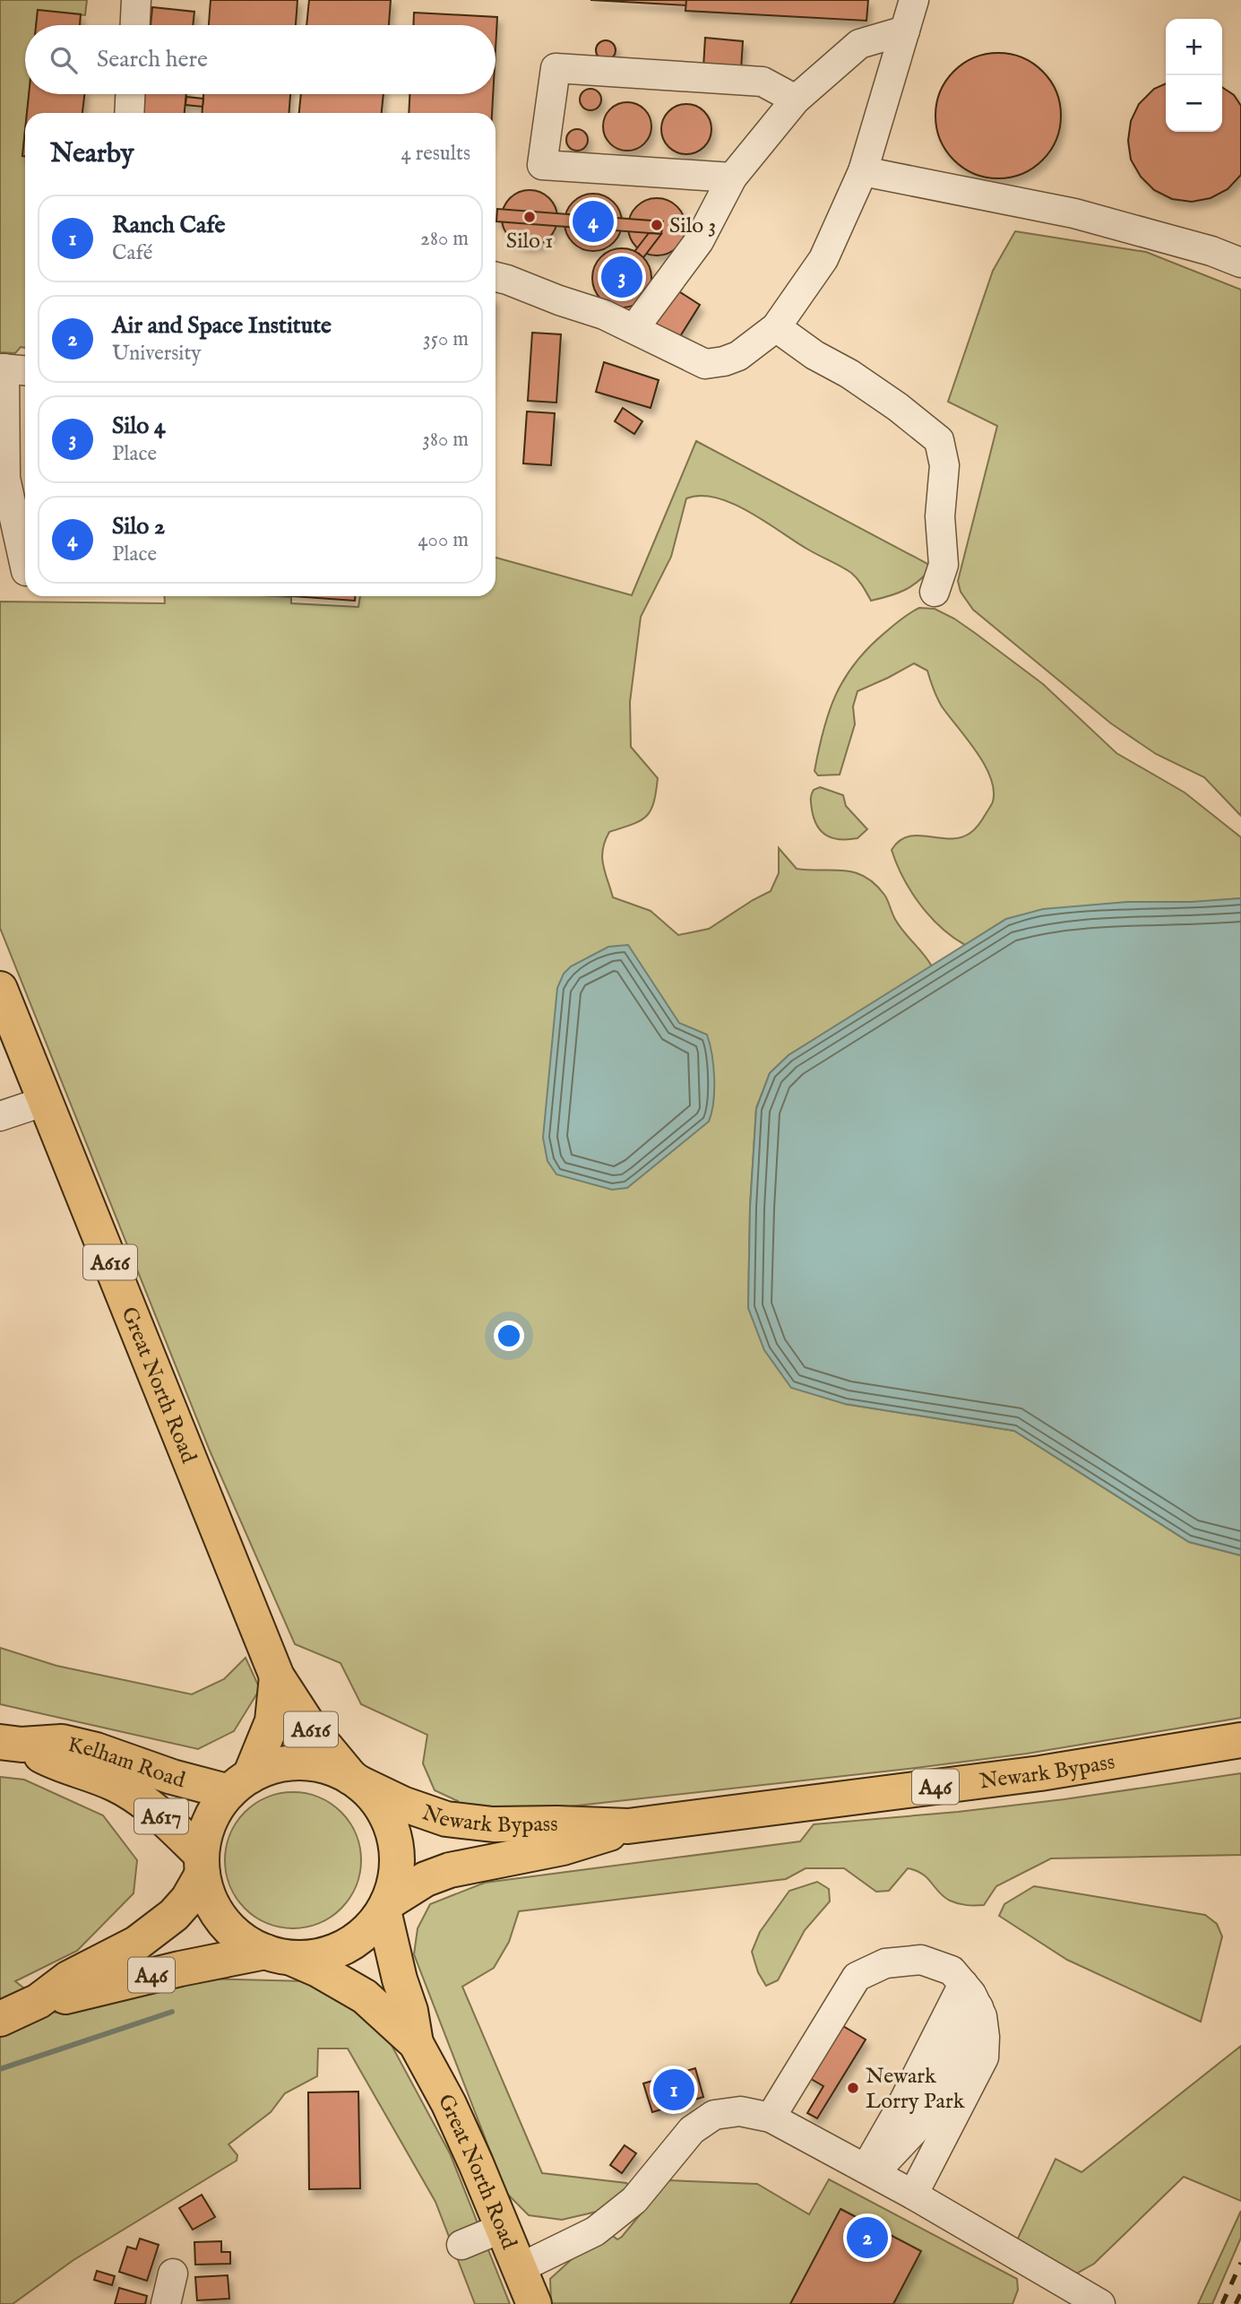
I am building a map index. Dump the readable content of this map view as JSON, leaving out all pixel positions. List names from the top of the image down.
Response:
{
  "streets": {
    "main road": [
      "A616",
      "Great North Road",
      "Kelham Road",
      "Newark Bypass",
      "A46",
      "A617"
    ]
  },
  "crossings": [
    ["Great North Road", "Kelham Road"],
    ["Great North Road", "Newark Bypass"],
    ["Great North Road", "A46"],
    ["Kelham Road", "Newark Bypass"],
    ["Kelham Road", "A46"],
    ["Newark Bypass", "A46"]
  ],
  "places": ["Silo 1", "Silo 3", "Newark Lorry Park"],
  "page": {
    "map_buttons": ["+", "−"],
    "search": "Search here",
    "heading": ["Nearby", "4 results"],
    "list": [
      {
        "mark": "1",
        "name": "Ranch Cafe",
        "note": "Café",
        "value": "280 m"
      },
      {
        "mark": "2",
        "name": "Air and Space Institute",
        "note": "University",
        "value": "350 m"
      },
      {
        "mark": "3",
        "name": "Silo 4",
        "note": "Place",
        "value": "380 m"
      },
      {
        "mark": "4",
        "name": "Silo 2",
        "note": "Place",
        "value": "400 m"
      }
    ],
    "pins": [
      "4",
      "3",
      "1",
      "2"
    ]
  }
}
